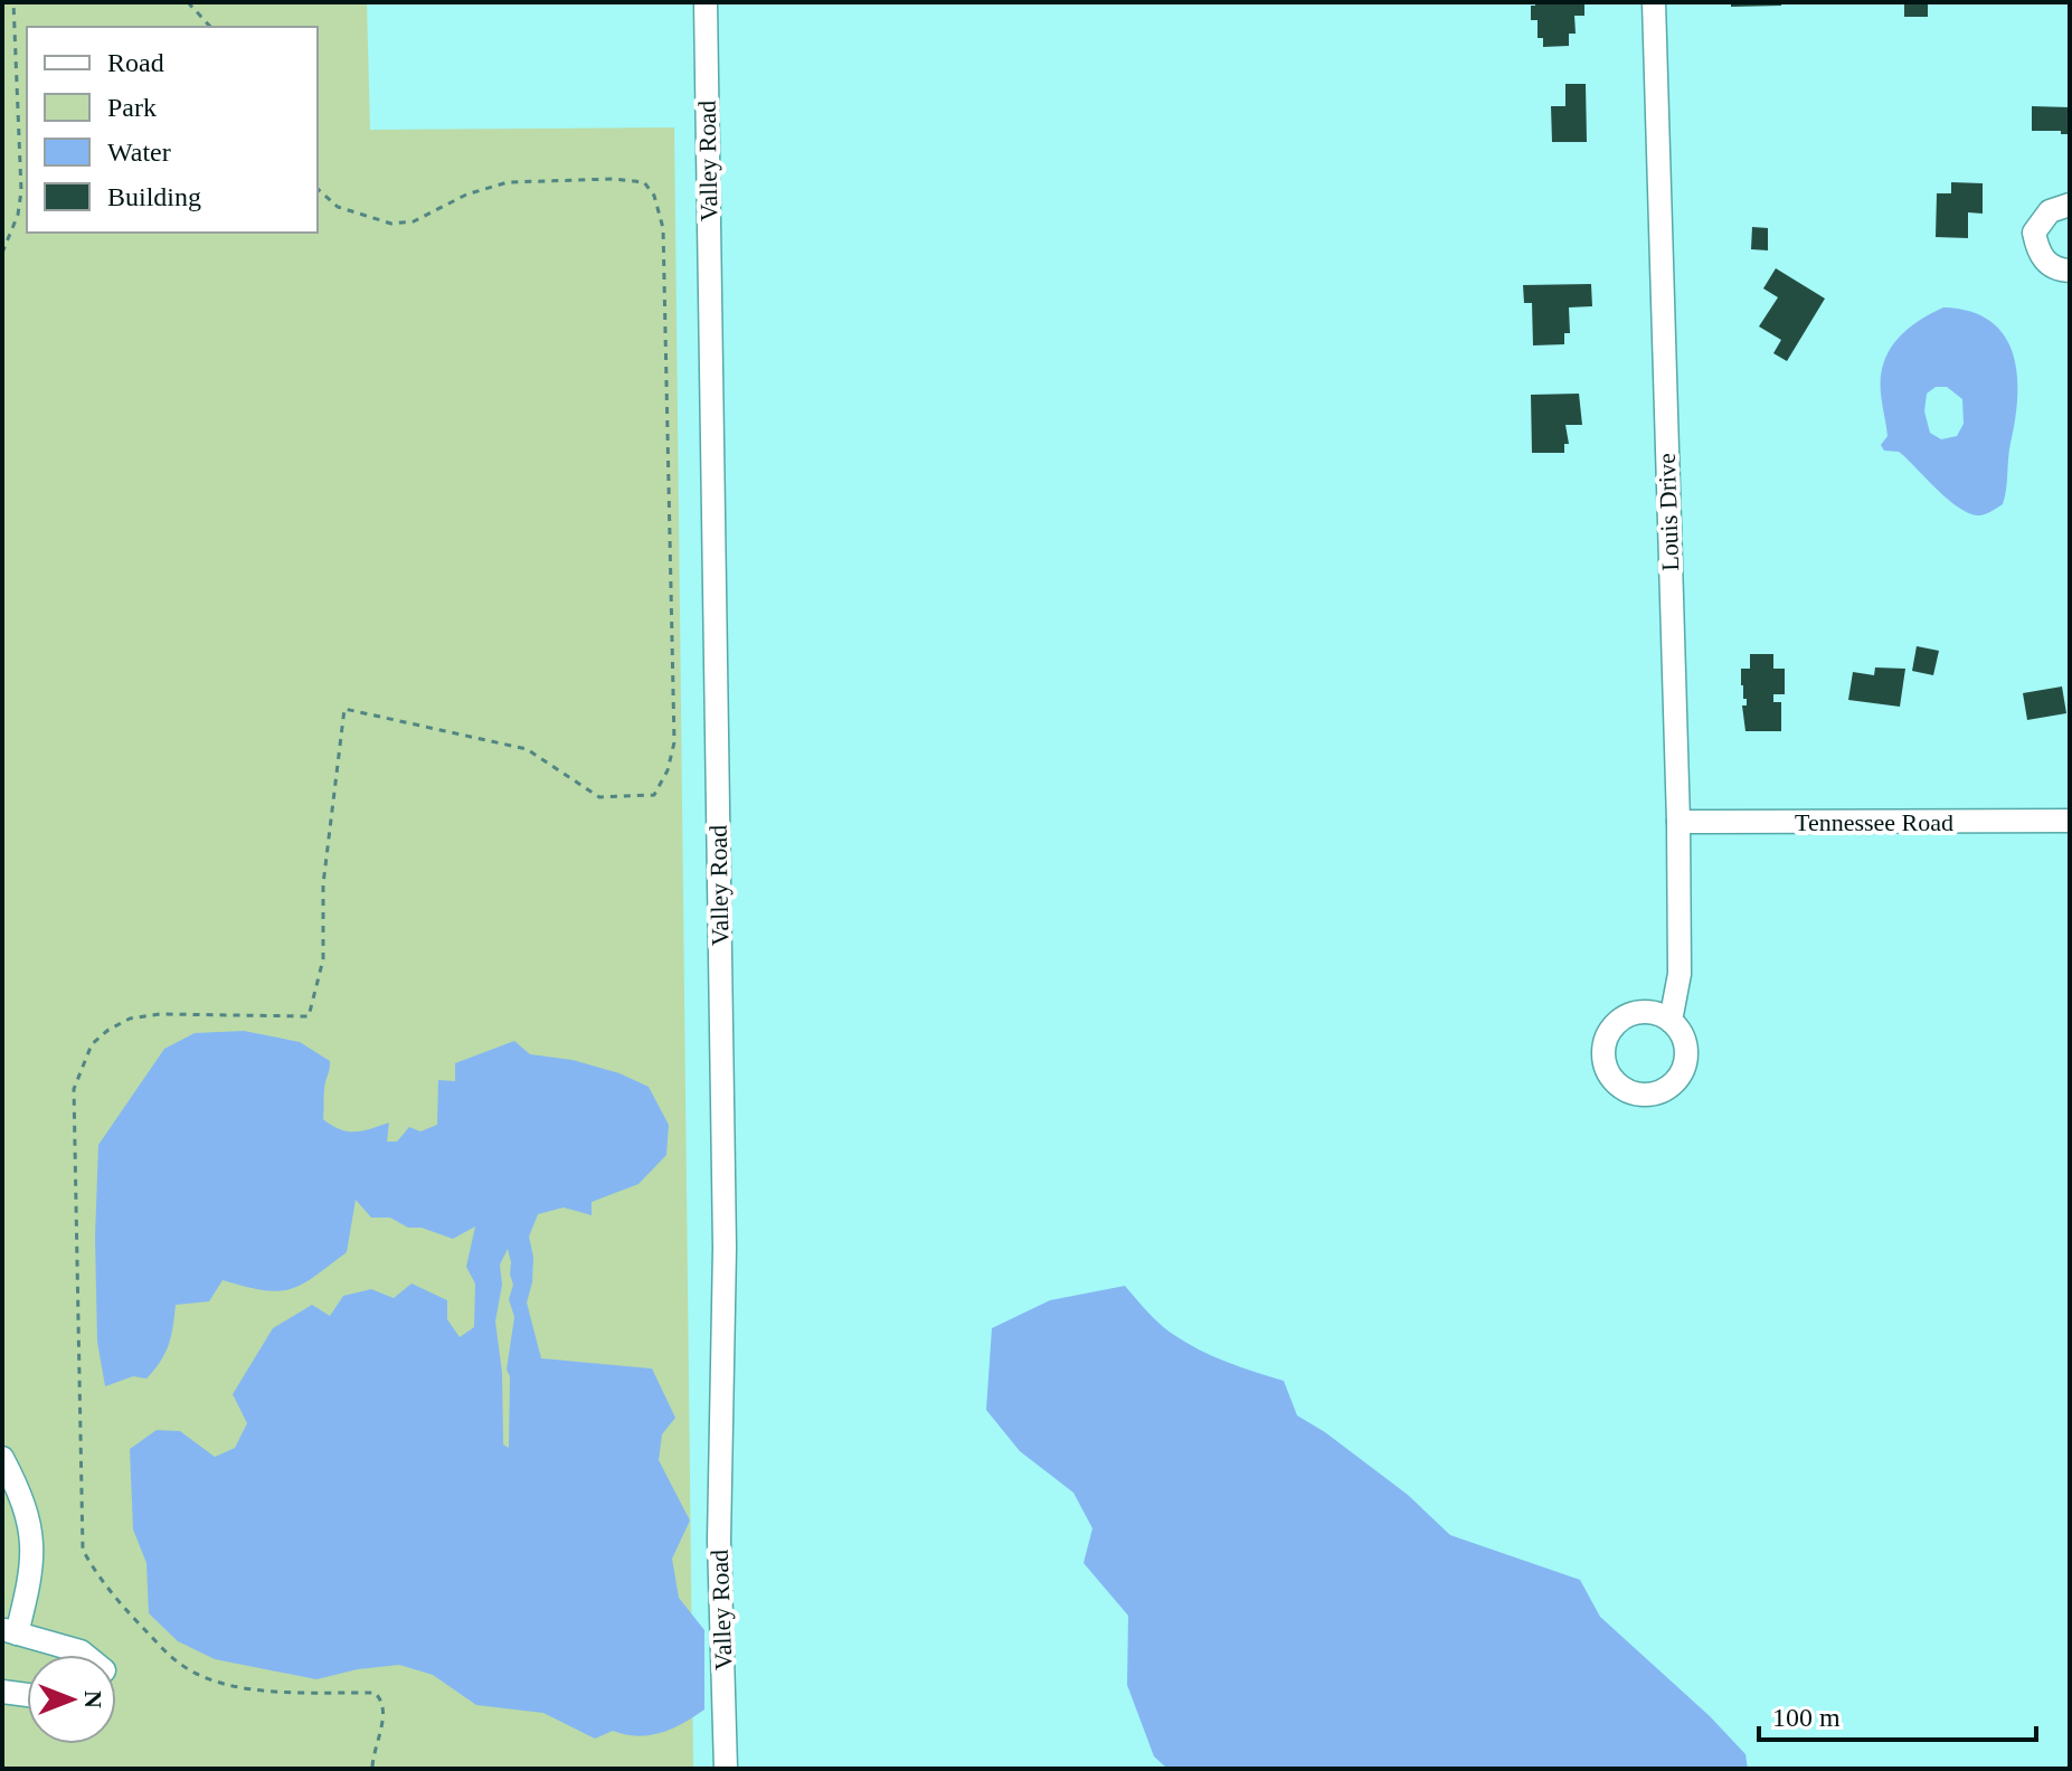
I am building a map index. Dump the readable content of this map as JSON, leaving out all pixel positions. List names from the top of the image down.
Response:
{
  "streets": {
    "street": ["Valley Road", "Louis Drive", "Tennessee Road"]
  },
  "crossings": [
    ["Louis Drive", "Tennessee Road"]
  ],
  "legend": [
    "Road",
    "Park",
    "Water",
    "Building"
  ],
  "scale_bar": "100 m",
  "north": "right"
}
